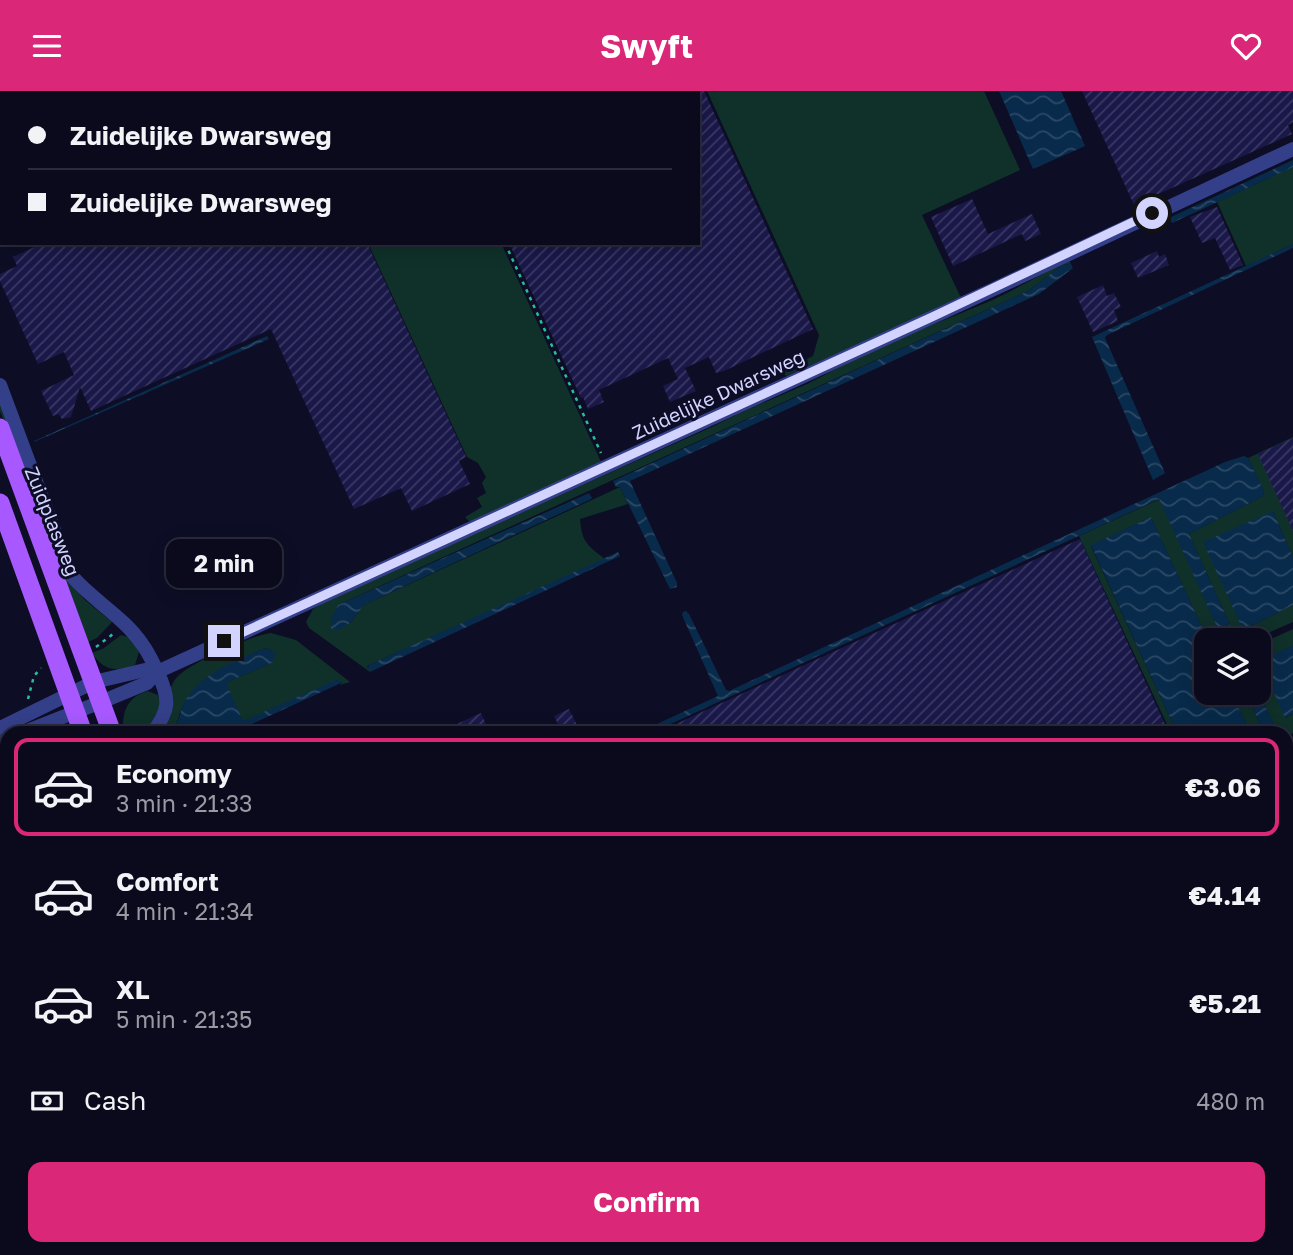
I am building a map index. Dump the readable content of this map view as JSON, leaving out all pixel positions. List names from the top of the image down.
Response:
{
  "streets": {
    "main road": ["Zuidplasweg"],
    "street": ["Zuidelijke Dwarsweg"]
  },
  "crossings": [
    ["Zuidelijke Dwarsweg", "Zuidplasweg"]
  ],
  "page": {
    "header": "Swyft",
    "banner": ["Zuidelijke Dwarsweg", "Zuidelijke Dwarsweg"],
    "bubble": "2 min",
    "list": [
      {
        "name": "Economy",
        "note": "3 min · 21:33",
        "value": "€3.06"
      },
      {
        "name": "Comfort",
        "note": "4 min · 21:34",
        "value": "€4.14"
      },
      {
        "name": "XL",
        "note": "5 min · 21:35",
        "value": "€5.21"
      }
    ],
    "pay": ["Cash", "480 m"],
    "buttons": "Confirm"
  }
}
